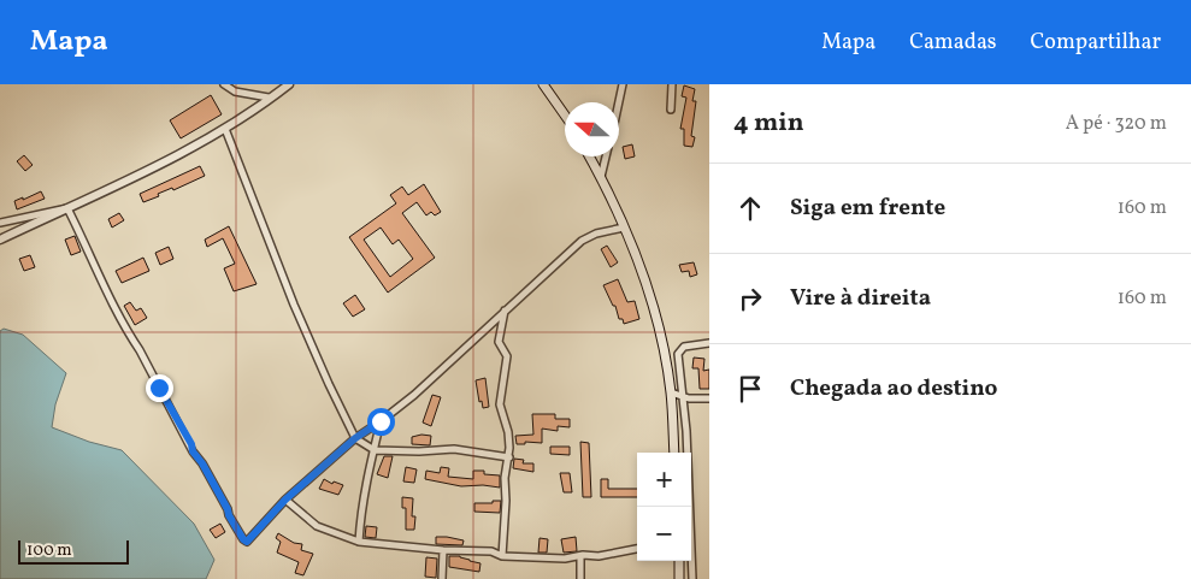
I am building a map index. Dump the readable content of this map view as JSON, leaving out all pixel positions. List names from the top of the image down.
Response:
{
  "scale_bar": "100 m",
  "north": "left",
  "page": {
    "header": "Mapa",
    "nav": ["Mapa", "Camadas", "Compartilhar"],
    "heading": ["4 min", "A pé · 320 m"],
    "list": [
      ["Siga em frente", "160 m"],
      ["Vire à direita", "160 m"],
      "Chegada ao destino"
    ],
    "map_buttons": ["+", "−"],
    "scale": "100 m"
  }
}
